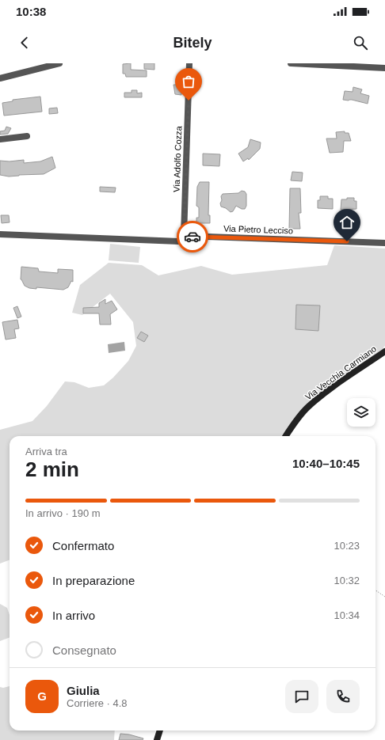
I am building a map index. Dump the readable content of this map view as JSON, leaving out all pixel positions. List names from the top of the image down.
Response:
{
  "streets": {
    "street": ["Via Adolfo Cozza", "Via Pietro Lecciso", "Via Vecchia Carmiano"]
  },
  "crossings": [
    ["Via Adolfo Cozza", "Via Pietro Lecciso"]
  ],
  "page": {
    "status": "10:38",
    "header": "Bitely",
    "heading": ["2 min", "Arriva tra", "10:40–10:45"],
    "panel": ["Giulia", "Corriere · 4.8"],
    "bar": "In arrivo · 190 m",
    "list": [
      ["Confermato", "10:23"],
      ["In preparazione", "10:32"],
      ["In arrivo", "10:34"],
      "Consegnato"
    ],
    "round": "G"
  }
}
